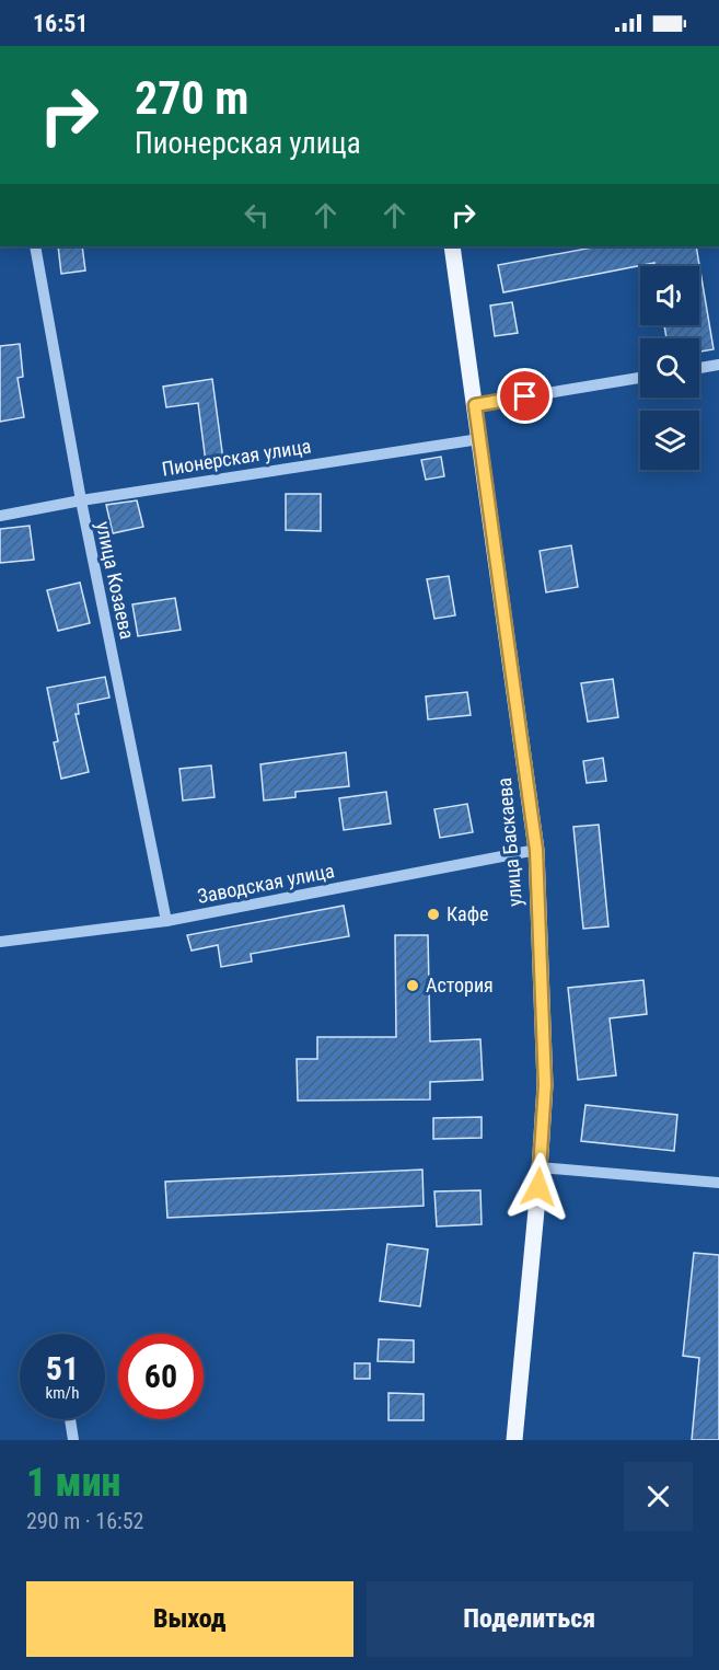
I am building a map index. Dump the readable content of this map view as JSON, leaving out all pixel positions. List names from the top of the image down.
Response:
{
  "streets": {
    "main road": ["улица Баскаева"],
    "street": ["Пионерская улица", "улица Козаева", "Заводская улица"]
  },
  "crossings": [
    ["Пионерская улица", "улица Козаева"],
    ["Пионерская улица", "улица Баскаева"],
    ["улица Козаева", "Заводская улица"],
    ["улица Баскаева", "Заводская улица"]
  ],
  "places": ["Кафе", "Астория"],
  "page": {
    "status": "16:51",
    "turn": ["270 m", "Пионерская улица"],
    "speed": "51 km/h",
    "limit": "60",
    "heading": ["1 мин", "290 m · 16:52"],
    "buttons": ["Выход", "Поделиться"]
  }
}
